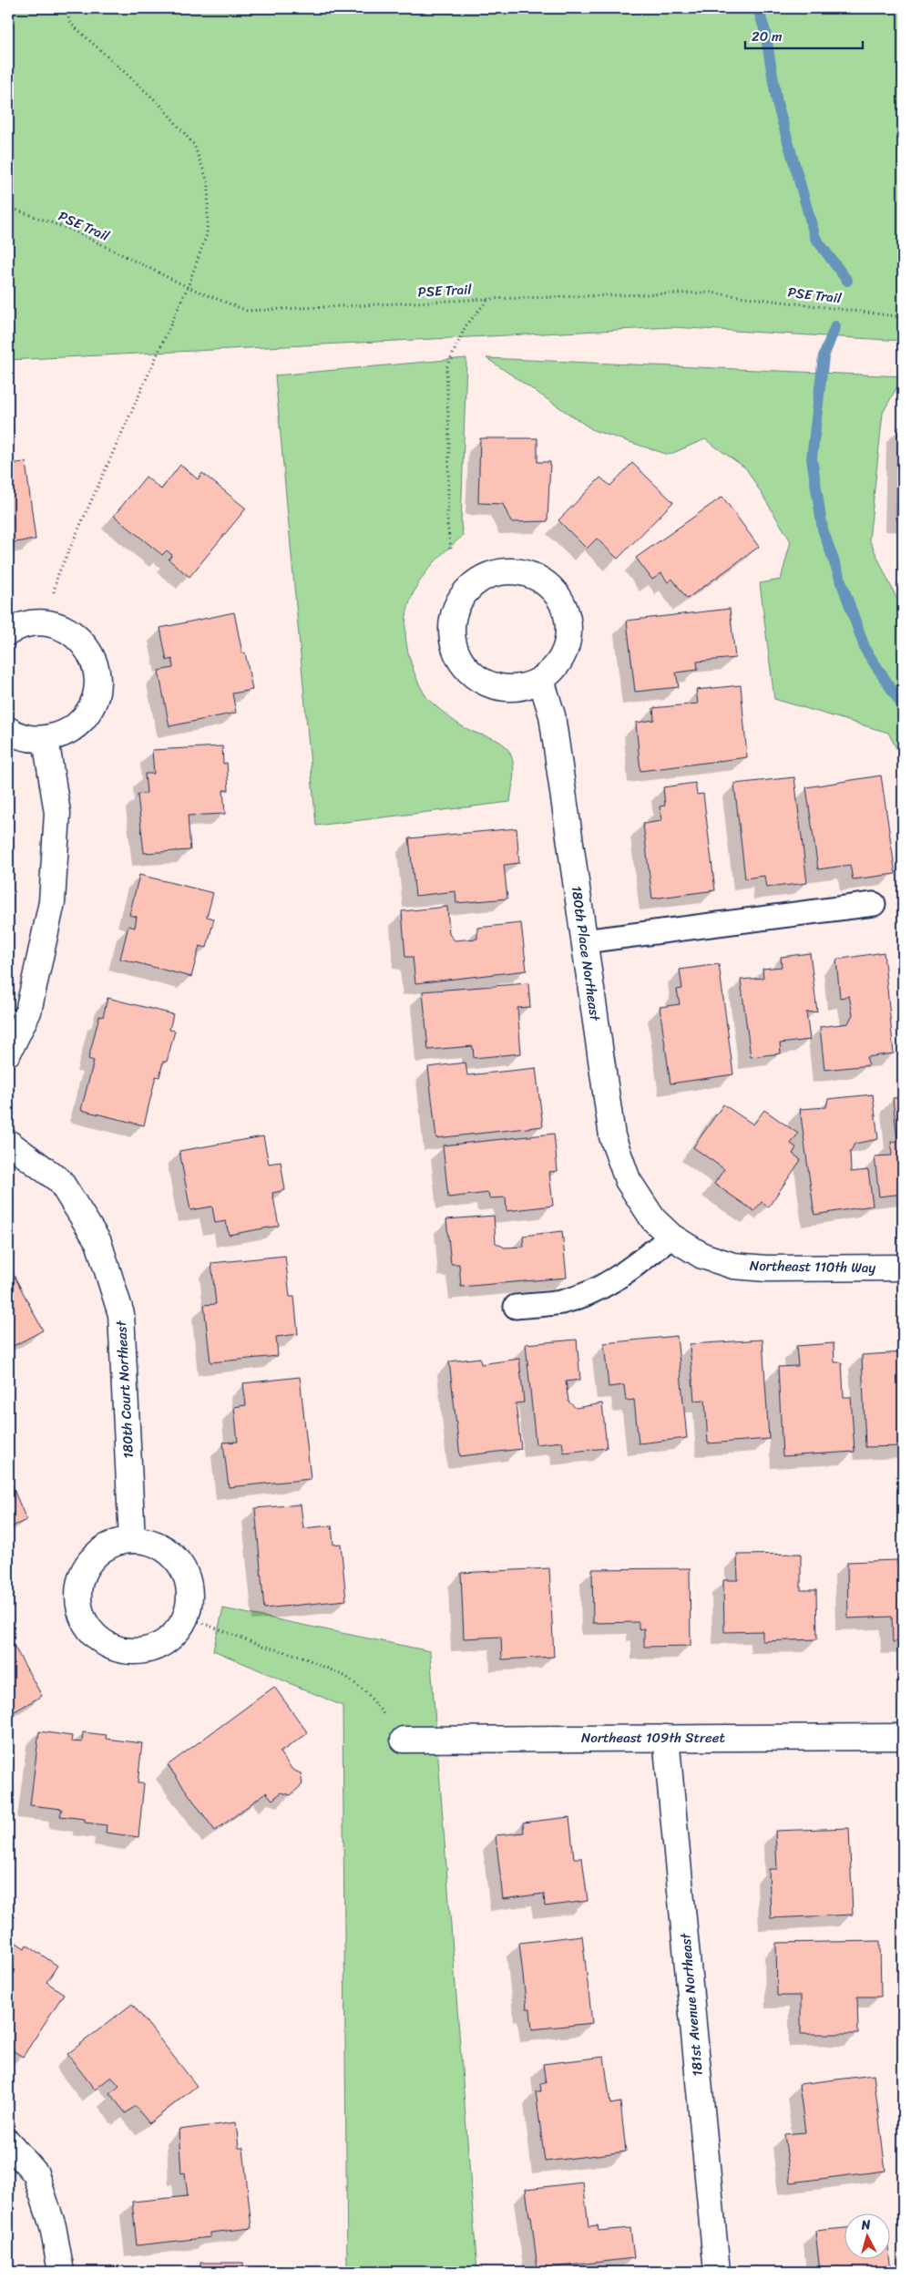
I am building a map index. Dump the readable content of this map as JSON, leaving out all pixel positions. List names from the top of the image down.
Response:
{
  "streets": {
    "street": [
      "180th Place Northeast",
      "Northeast 110th Way",
      "180th Court Northeast",
      "Northeast 109th Street",
      "181st Avenue Northeast"
    ],
    "path": ["PSE Trail"]
  },
  "crossings": [
    ["180th Place Northeast", "Northeast 110th Way"],
    ["Northeast 109th Street", "181st Avenue Northeast"]
  ],
  "scale_bar": "20 m",
  "north": "top"
}
